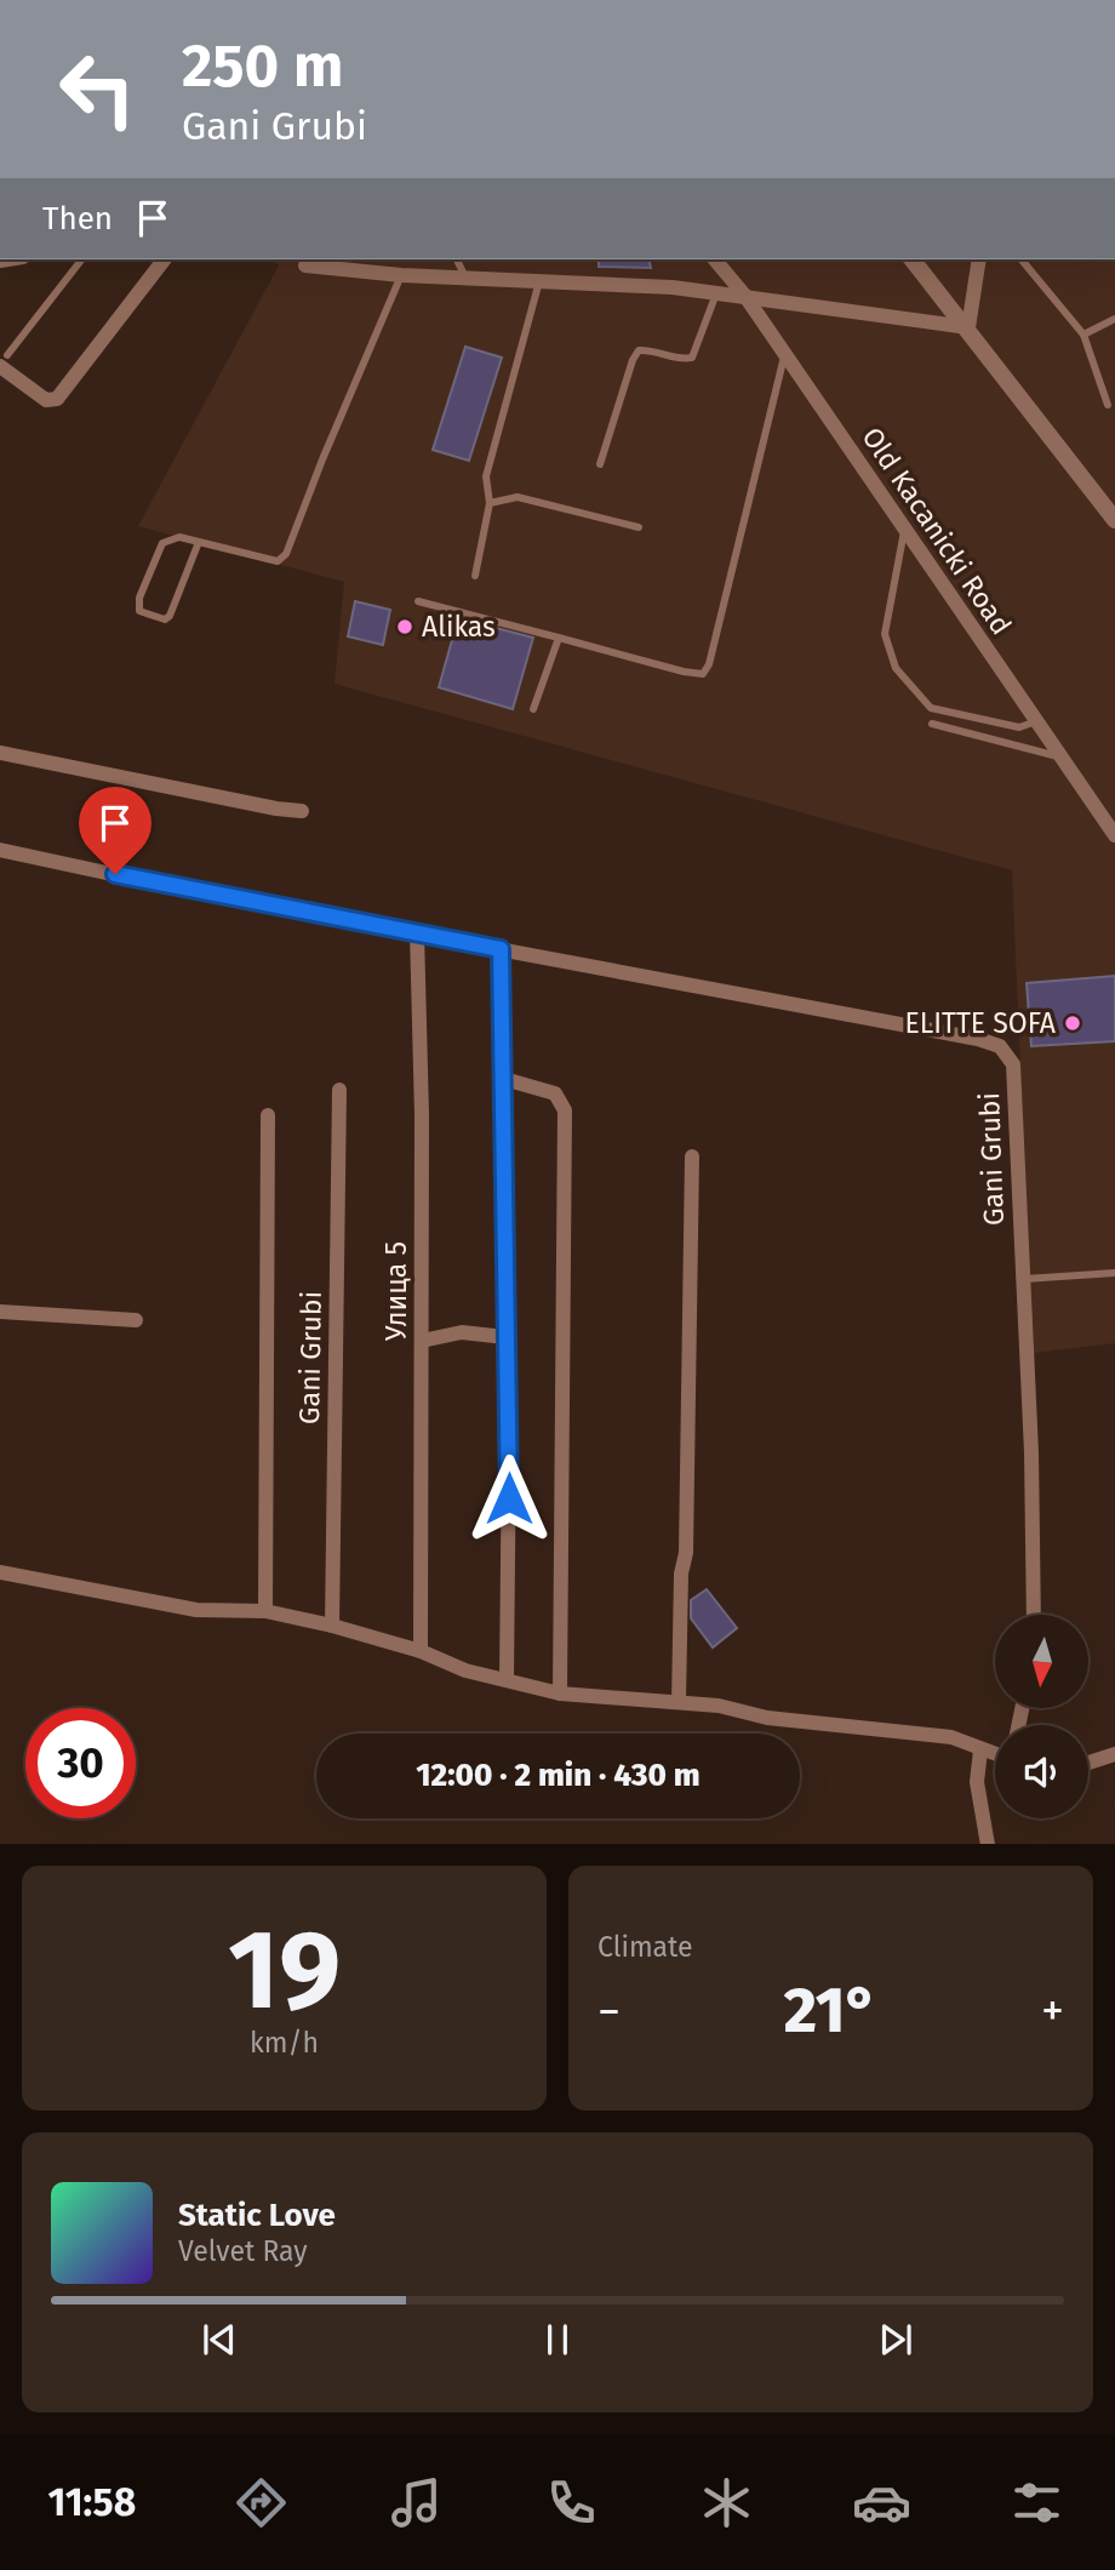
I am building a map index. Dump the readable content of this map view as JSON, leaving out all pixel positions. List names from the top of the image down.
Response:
{
  "streets": {
    "street": ["Old Kacanicki Road", "Gani Grubi", "Улица 5"]
  },
  "crossings": [
    ["Gani Grubi", "Улица 5"]
  ],
  "places": ["Alikas", "ELITTE SOFA"],
  "north": "bottom",
  "page": {
    "turn": ["250 m", "Gani Grubi"],
    "then": "Then",
    "limit": "30",
    "trip": "12:00 · 2 min · 430 m",
    "tile": [
      ["19", "km/h"],
      "Climate"
    ],
    "heat": ["−", "21°", "+"],
    "song": ["Static Love", "Velvet Ray"],
    "tabs": "11:58"
  }
}
